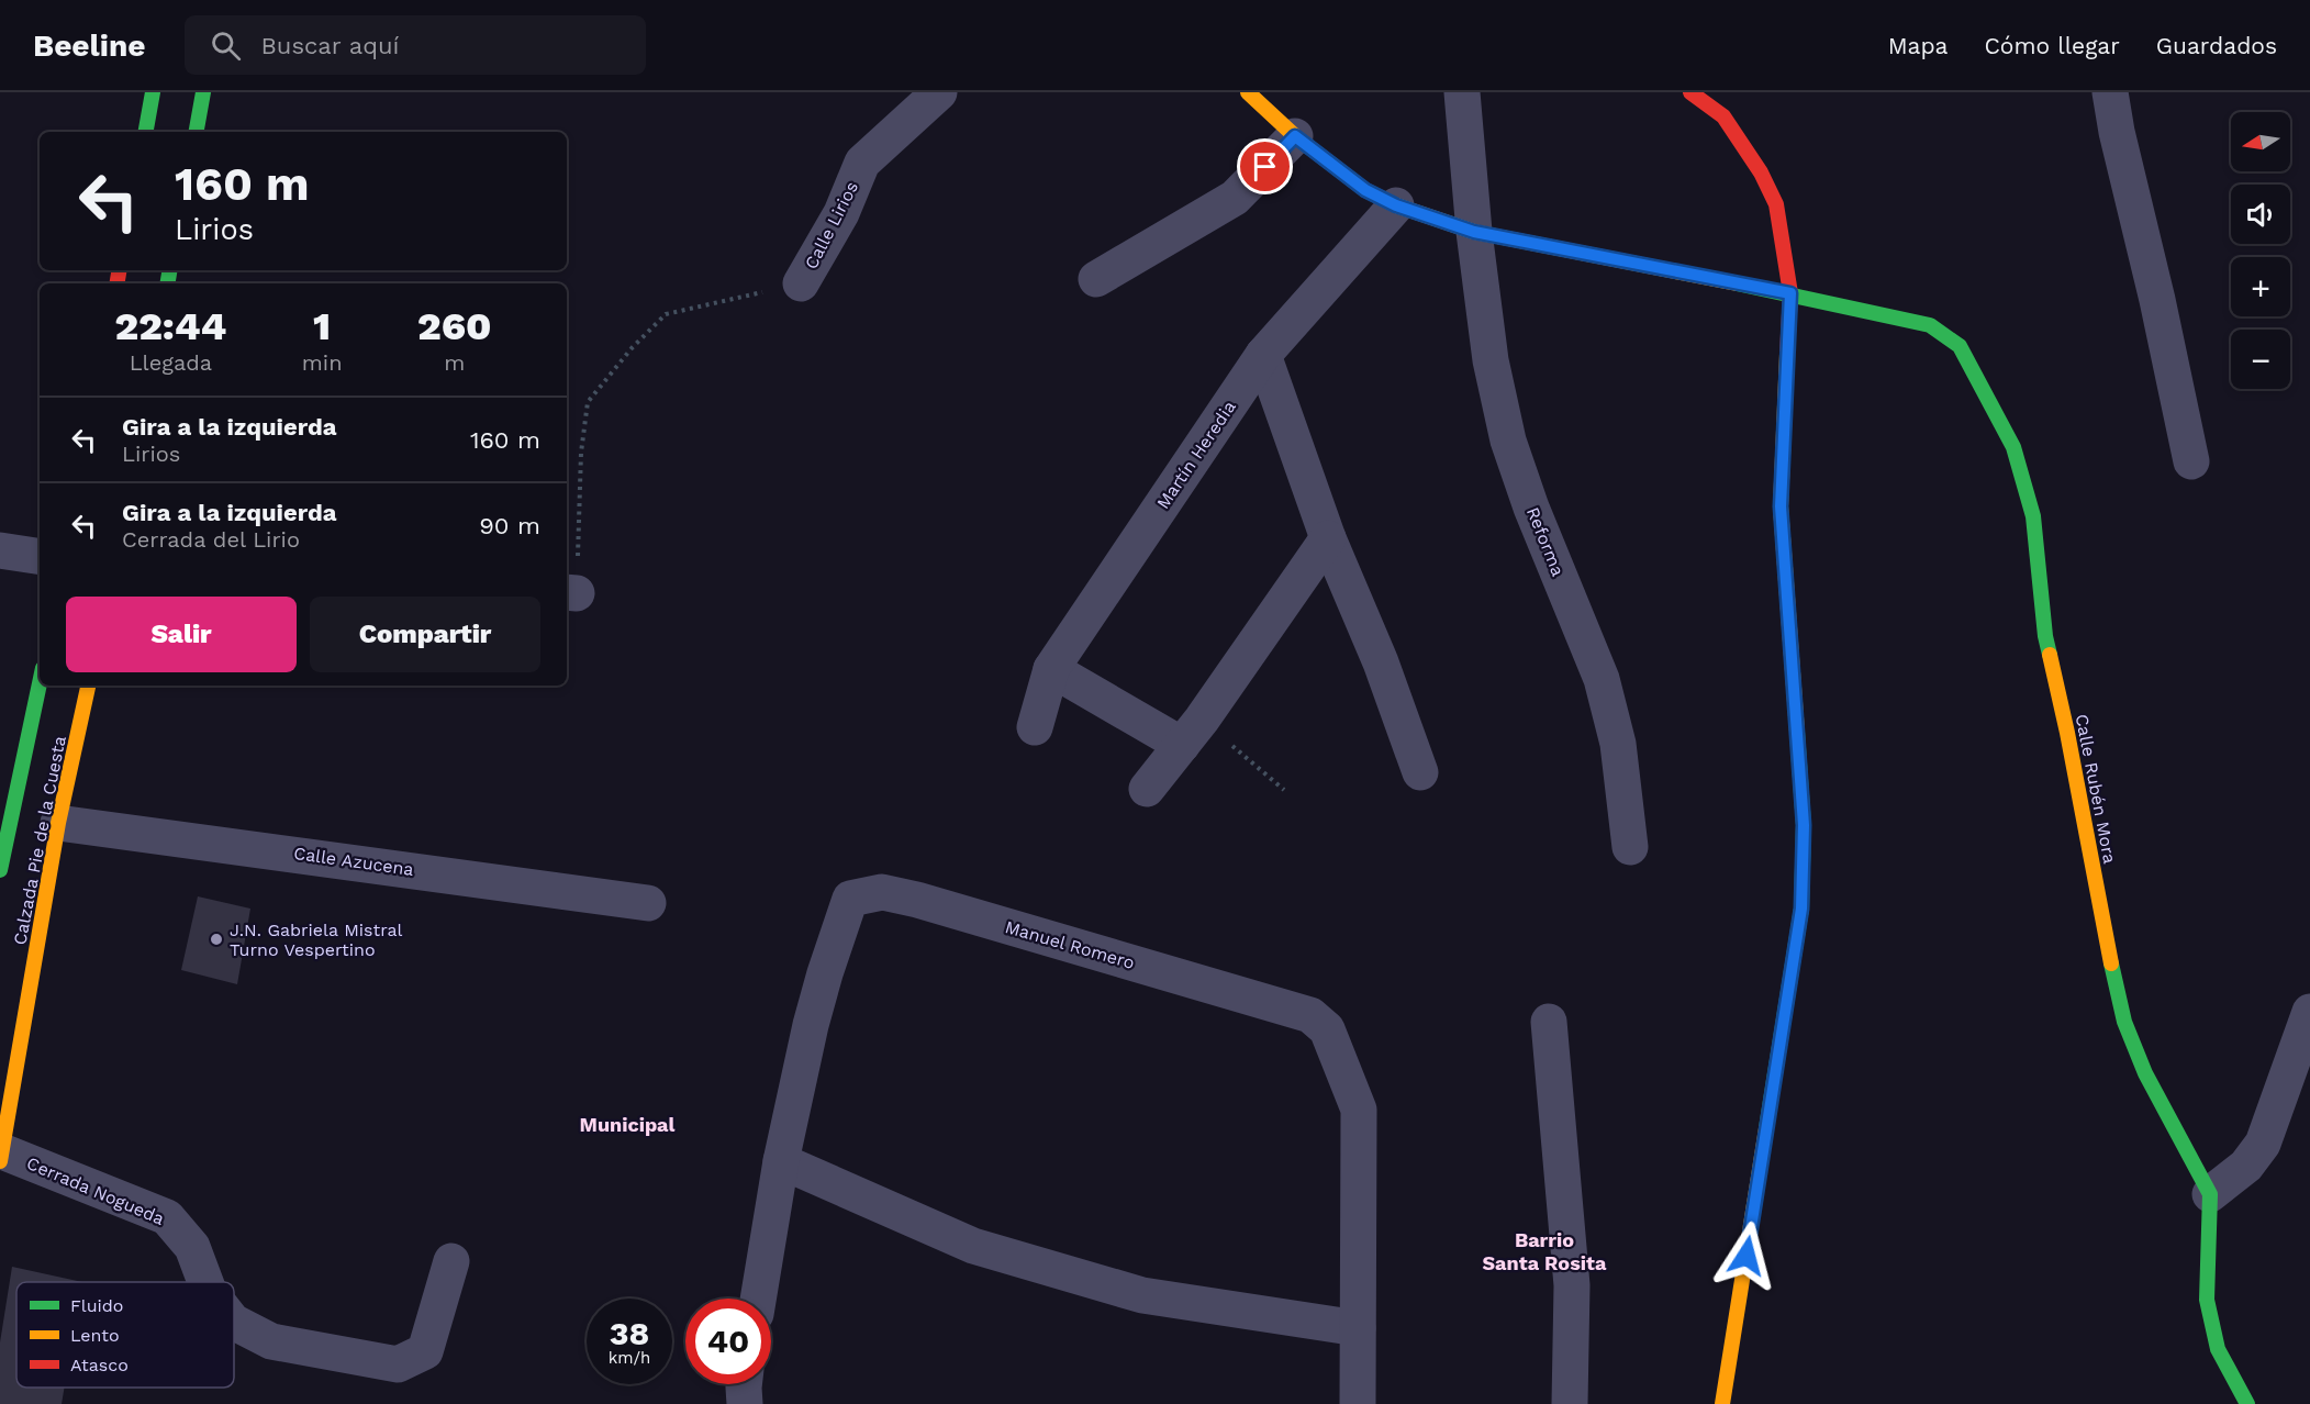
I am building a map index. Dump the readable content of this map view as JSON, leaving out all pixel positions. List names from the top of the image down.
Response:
{
  "streets": {
    "street": [
      "Calle Lirios",
      "Martín Heredia",
      "Reforma",
      "Calle Rubén Mora",
      "Calzada Pie de la Cuesta",
      "Calle Azucena",
      "Manuel Romero",
      "Cerrada Nogueda"
    ]
  },
  "crossings": [
    ["Martín Heredia", "Calle Rubén Mora"],
    ["Reforma", "Calle Rubén Mora"],
    ["Calzada Pie de la Cuesta", "Calle Azucena"],
    ["Calzada Pie de la Cuesta", "Cerrada Nogueda"]
  ],
  "districts": ["Municipal", "Barrio Santa Rosita"],
  "places": ["J.N. Gabriela Mistral Turno Vespertino"],
  "legend": ["Fluido", "Lento", "Atasco"],
  "north": "left",
  "page": {
    "header": "Beeline",
    "search": "Buscar aquí",
    "nav": ["Mapa", "Cómo llegar", "Guardados"],
    "map_buttons": ["+", "−"],
    "turn": ["160 m", "Lirios"],
    "eta": [
      "22:44",
      "Llegada",
      "1",
      "min",
      "260",
      "m"
    ],
    "list": [
      {
        "name": "Gira a la izquierda",
        "note": "Lirios",
        "value": "160 m"
      },
      {
        "name": "Gira a la izquierda",
        "note": "Cerrada del Lirio",
        "value": "90 m"
      }
    ],
    "buttons": ["Salir", "Compartir"],
    "speed": "38 km/h",
    "limit": "40"
  }
}
